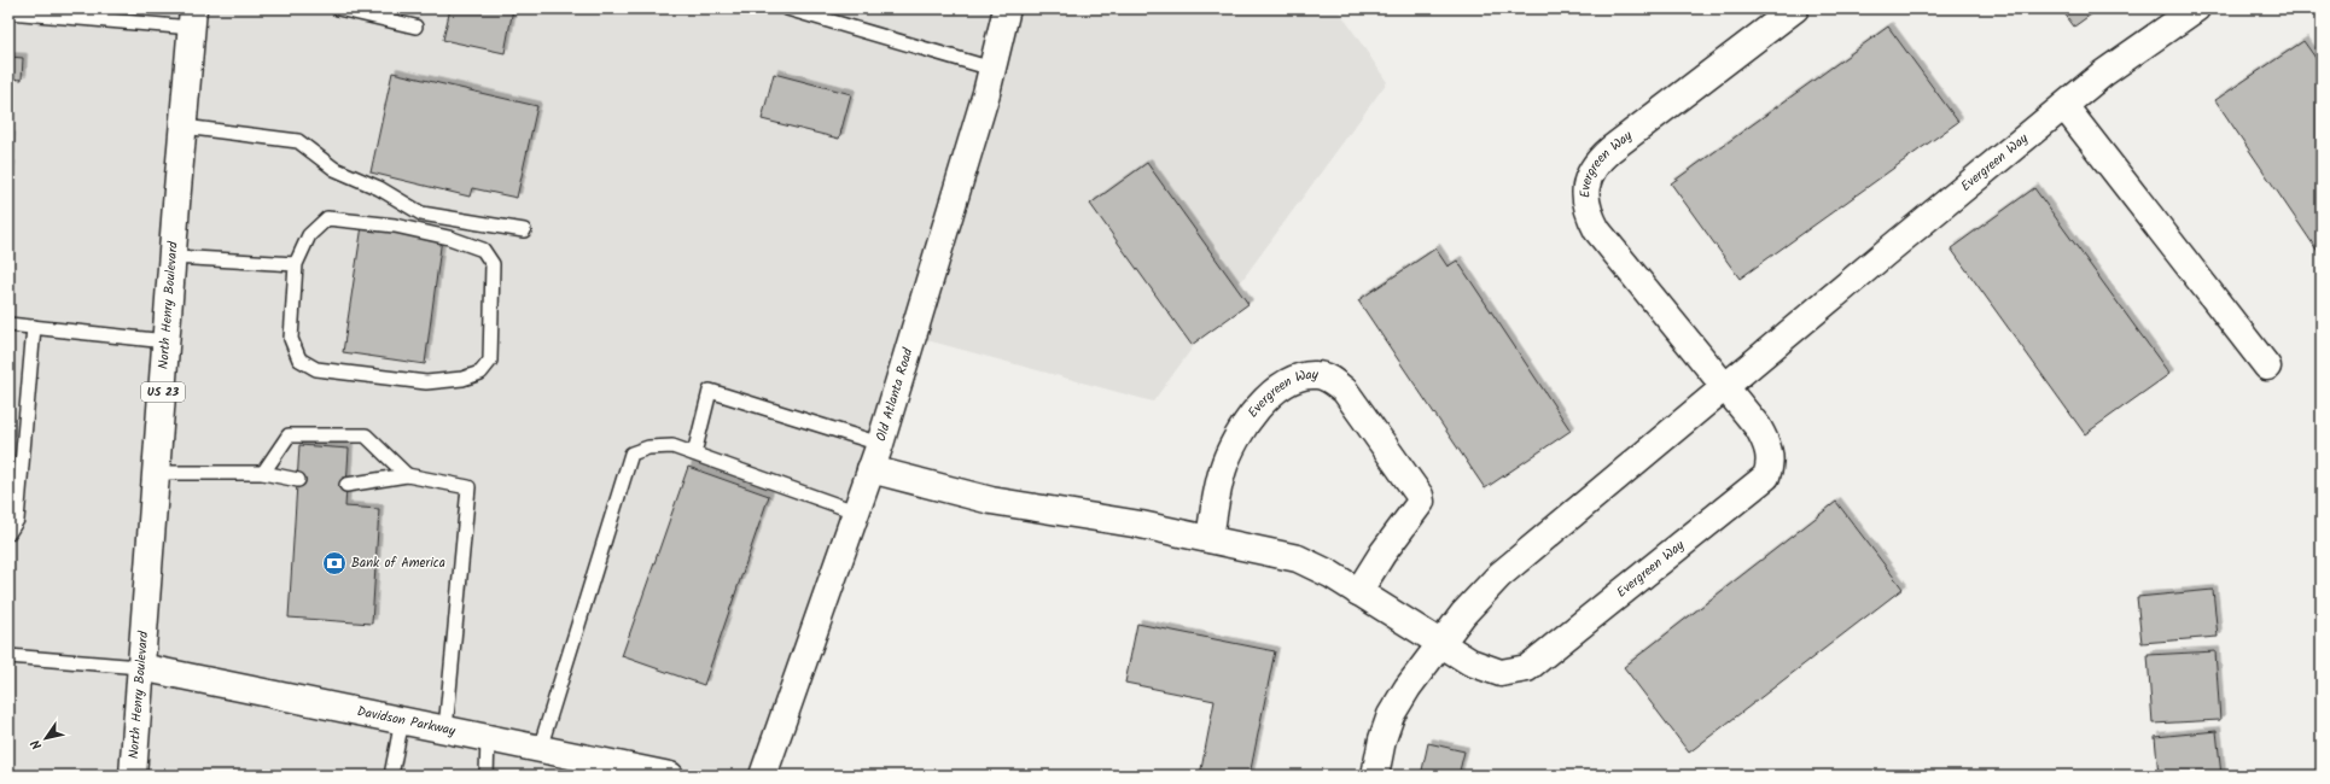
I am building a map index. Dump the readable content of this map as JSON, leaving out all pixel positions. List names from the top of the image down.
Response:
{
  "streets": {
    "main road": [
      "Evergreen Way",
      "North Henry Boulevard",
      "US 23",
      "Old Atlanta Road",
      "Davidson Parkway"
    ]
  },
  "crossings": [
    ["Evergreen Way", "Old Atlanta Road"],
    ["North Henry Boulevard", "Davidson Parkway"]
  ],
  "places": {
    "bank": ["Bank of America"]
  },
  "north": "bottom left"
}
